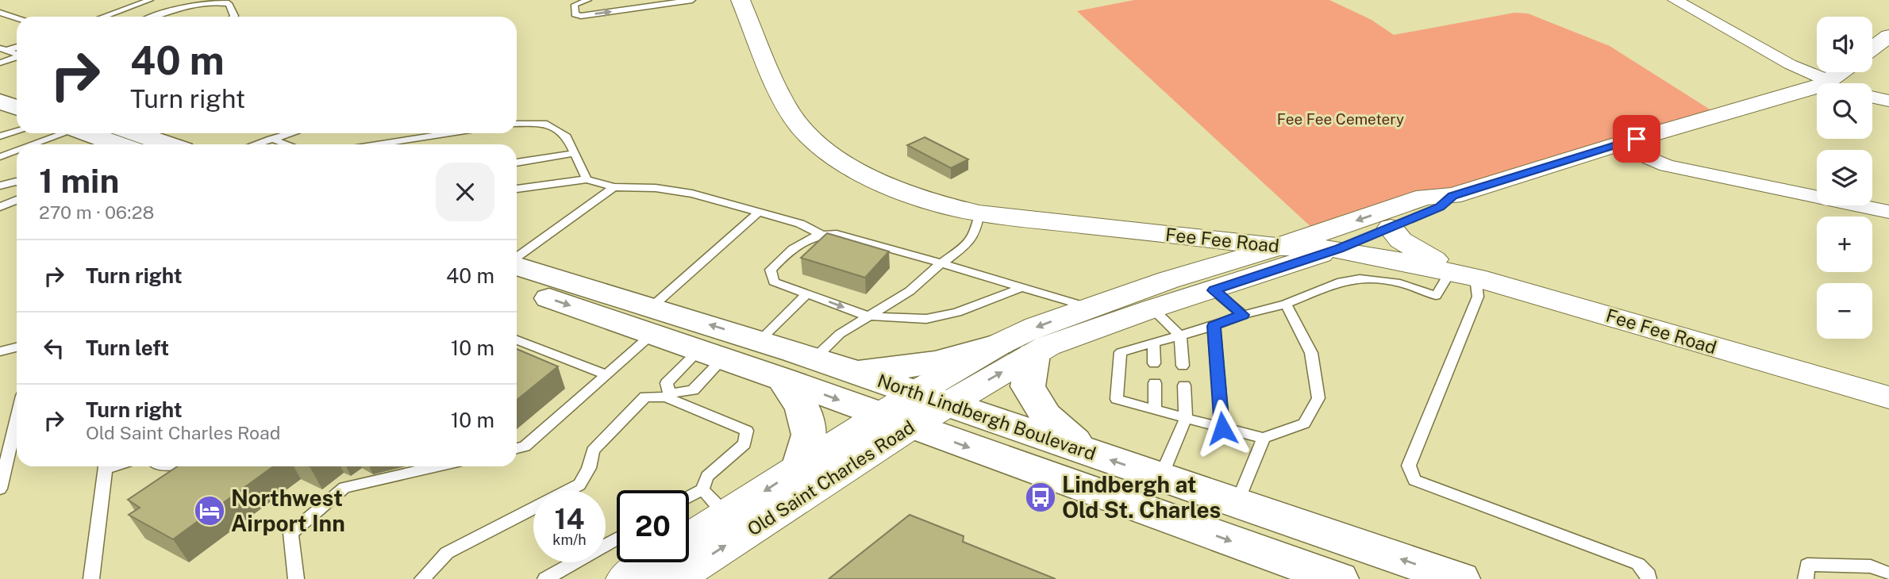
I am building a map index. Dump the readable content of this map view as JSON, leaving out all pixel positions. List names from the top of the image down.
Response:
{
  "streets": {
    "highway": ["North Lindbergh Boulevard"],
    "street": ["Fee Fee Road", "Old Saint Charles Road"]
  },
  "crossings": [
    ["Fee Fee Road", "Old Saint Charles Road"],
    ["North Lindbergh Boulevard", "Old Saint Charles Road"]
  ],
  "parks": ["Fee Fee Cemetery"],
  "places": {
    "bus stop": ["Lindbergh at Old St. Charles"],
    "hotel": ["Northwest Airport Inn"]
  },
  "page": {
    "map_buttons": ["+", "−"],
    "turn": ["40 m", "Turn right"],
    "heading": ["1 min", "270 m · 06:28"],
    "list": [
      {
        "name": "Turn right",
        "value": "40 m"
      },
      {
        "name": "Turn left",
        "value": "10 m"
      },
      {
        "name": "Turn right",
        "note": "Old Saint Charles Road",
        "value": "10 m"
      }
    ],
    "speed": "14 km/h",
    "limit": "20"
  }
}
